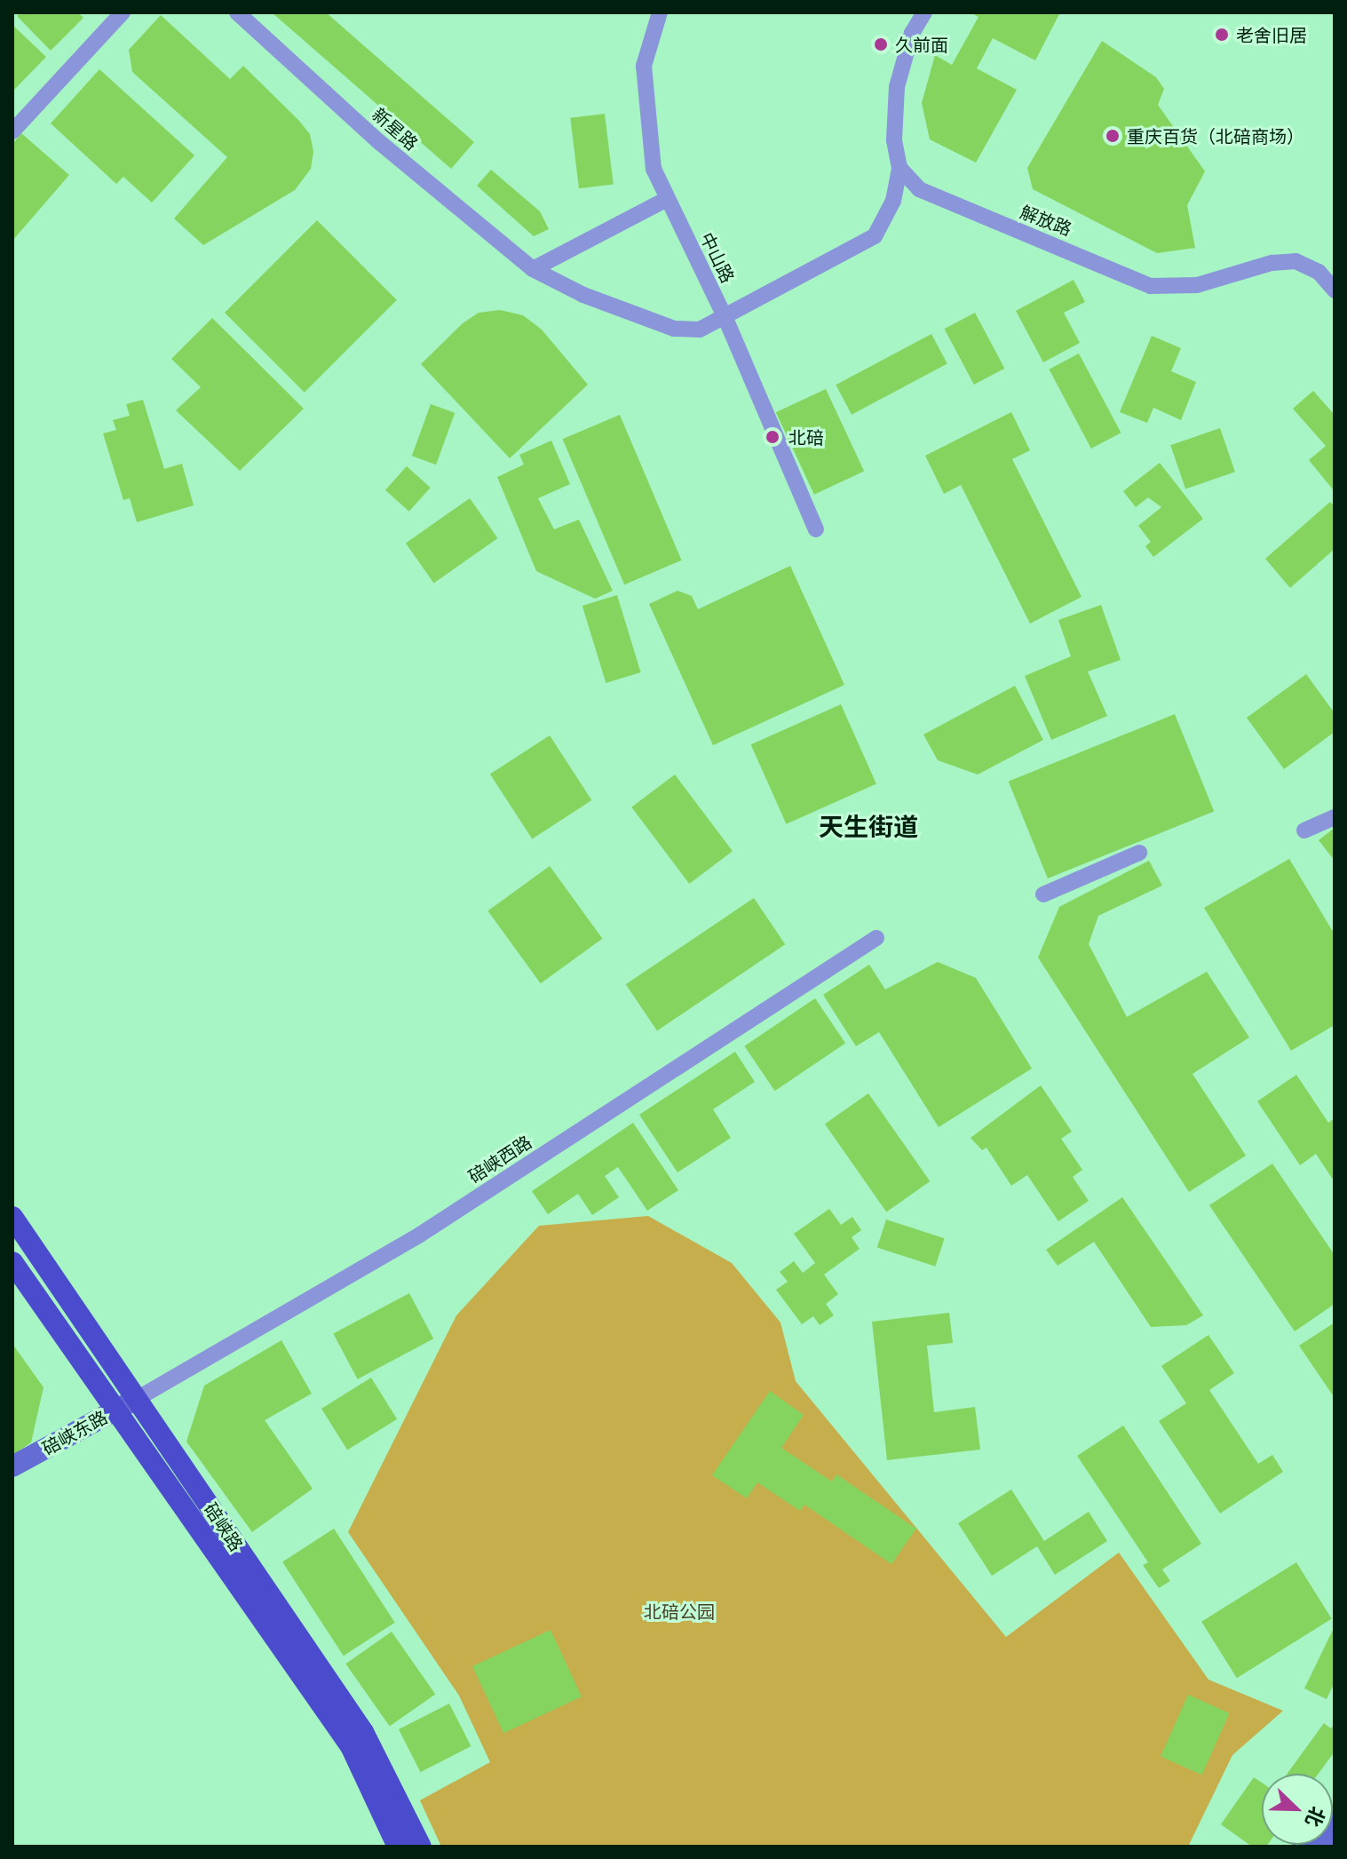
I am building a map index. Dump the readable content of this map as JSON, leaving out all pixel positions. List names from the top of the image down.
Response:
{
  "streets": {
    "main road": ["碚峡路"],
    "street": [
      "新星路",
      "解放路",
      "中山路",
      "碚峡西路",
      "碚峡东路"
    ]
  },
  "crossings": [
    ["新星路", "解放路"],
    ["新星路", "中山路"],
    ["碚峡西路", "碚峡东路"],
    ["碚峡西路", "碚峡路"],
    ["碚峡东路", "碚峡路"]
  ],
  "districts": ["天生街道"],
  "parks": ["北碚公园"],
  "places": [
    "老舍旧居",
    "久前面",
    "重庆百货（北碚商场）",
    "北碚"
  ],
  "north": "bottom right"
}
